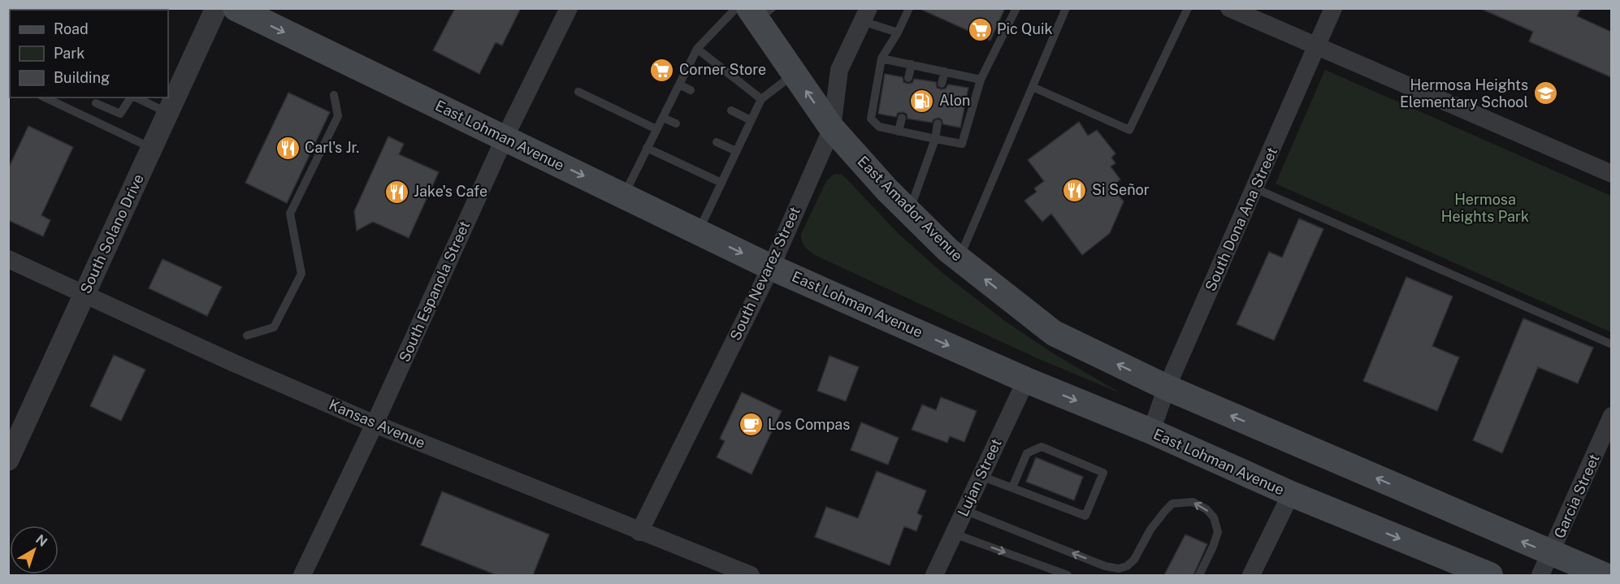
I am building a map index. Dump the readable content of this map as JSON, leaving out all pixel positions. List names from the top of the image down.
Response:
{
  "streets": {
    "main road": ["East Lohman Avenue", "East Amador Avenue"],
    "street": [
      "South Dona Ana Street",
      "South Solano Drive",
      "South Nevarez Street",
      "South Espanola Street",
      "Kansas Avenue",
      "Lujan Street",
      "Garcia Street"
    ]
  },
  "crossings": [
    ["East Lohman Avenue", "South Dona Ana Street"],
    ["East Lohman Avenue", "South Nevarez Street"],
    ["East Lohman Avenue", "South Espanola Street"],
    ["East Lohman Avenue", "Lujan Street"],
    ["East Amador Avenue", "South Dona Ana Street"],
    ["East Amador Avenue", "South Nevarez Street"],
    ["South Solano Drive", "Kansas Avenue"],
    ["South Nevarez Street", "Kansas Avenue"],
    ["South Espanola Street", "Kansas Avenue"]
  ],
  "one_way": ["East Lohman Avenue", "East Amador Avenue"],
  "parks": ["Hermosa Heights Park"],
  "places": {
    "supermarket": ["Pic Quik", "Corner Store"],
    "school or university": ["Hermosa Heights Elementary School"],
    "fuel station": ["Alon"],
    "restaurant": ["Carl's Jr.", "Si Señor", "Jake's Cafe"],
    "cafe": ["Los Compas"]
  },
  "legend": ["Road", "Park", "Building"],
  "north": "top right"
}
